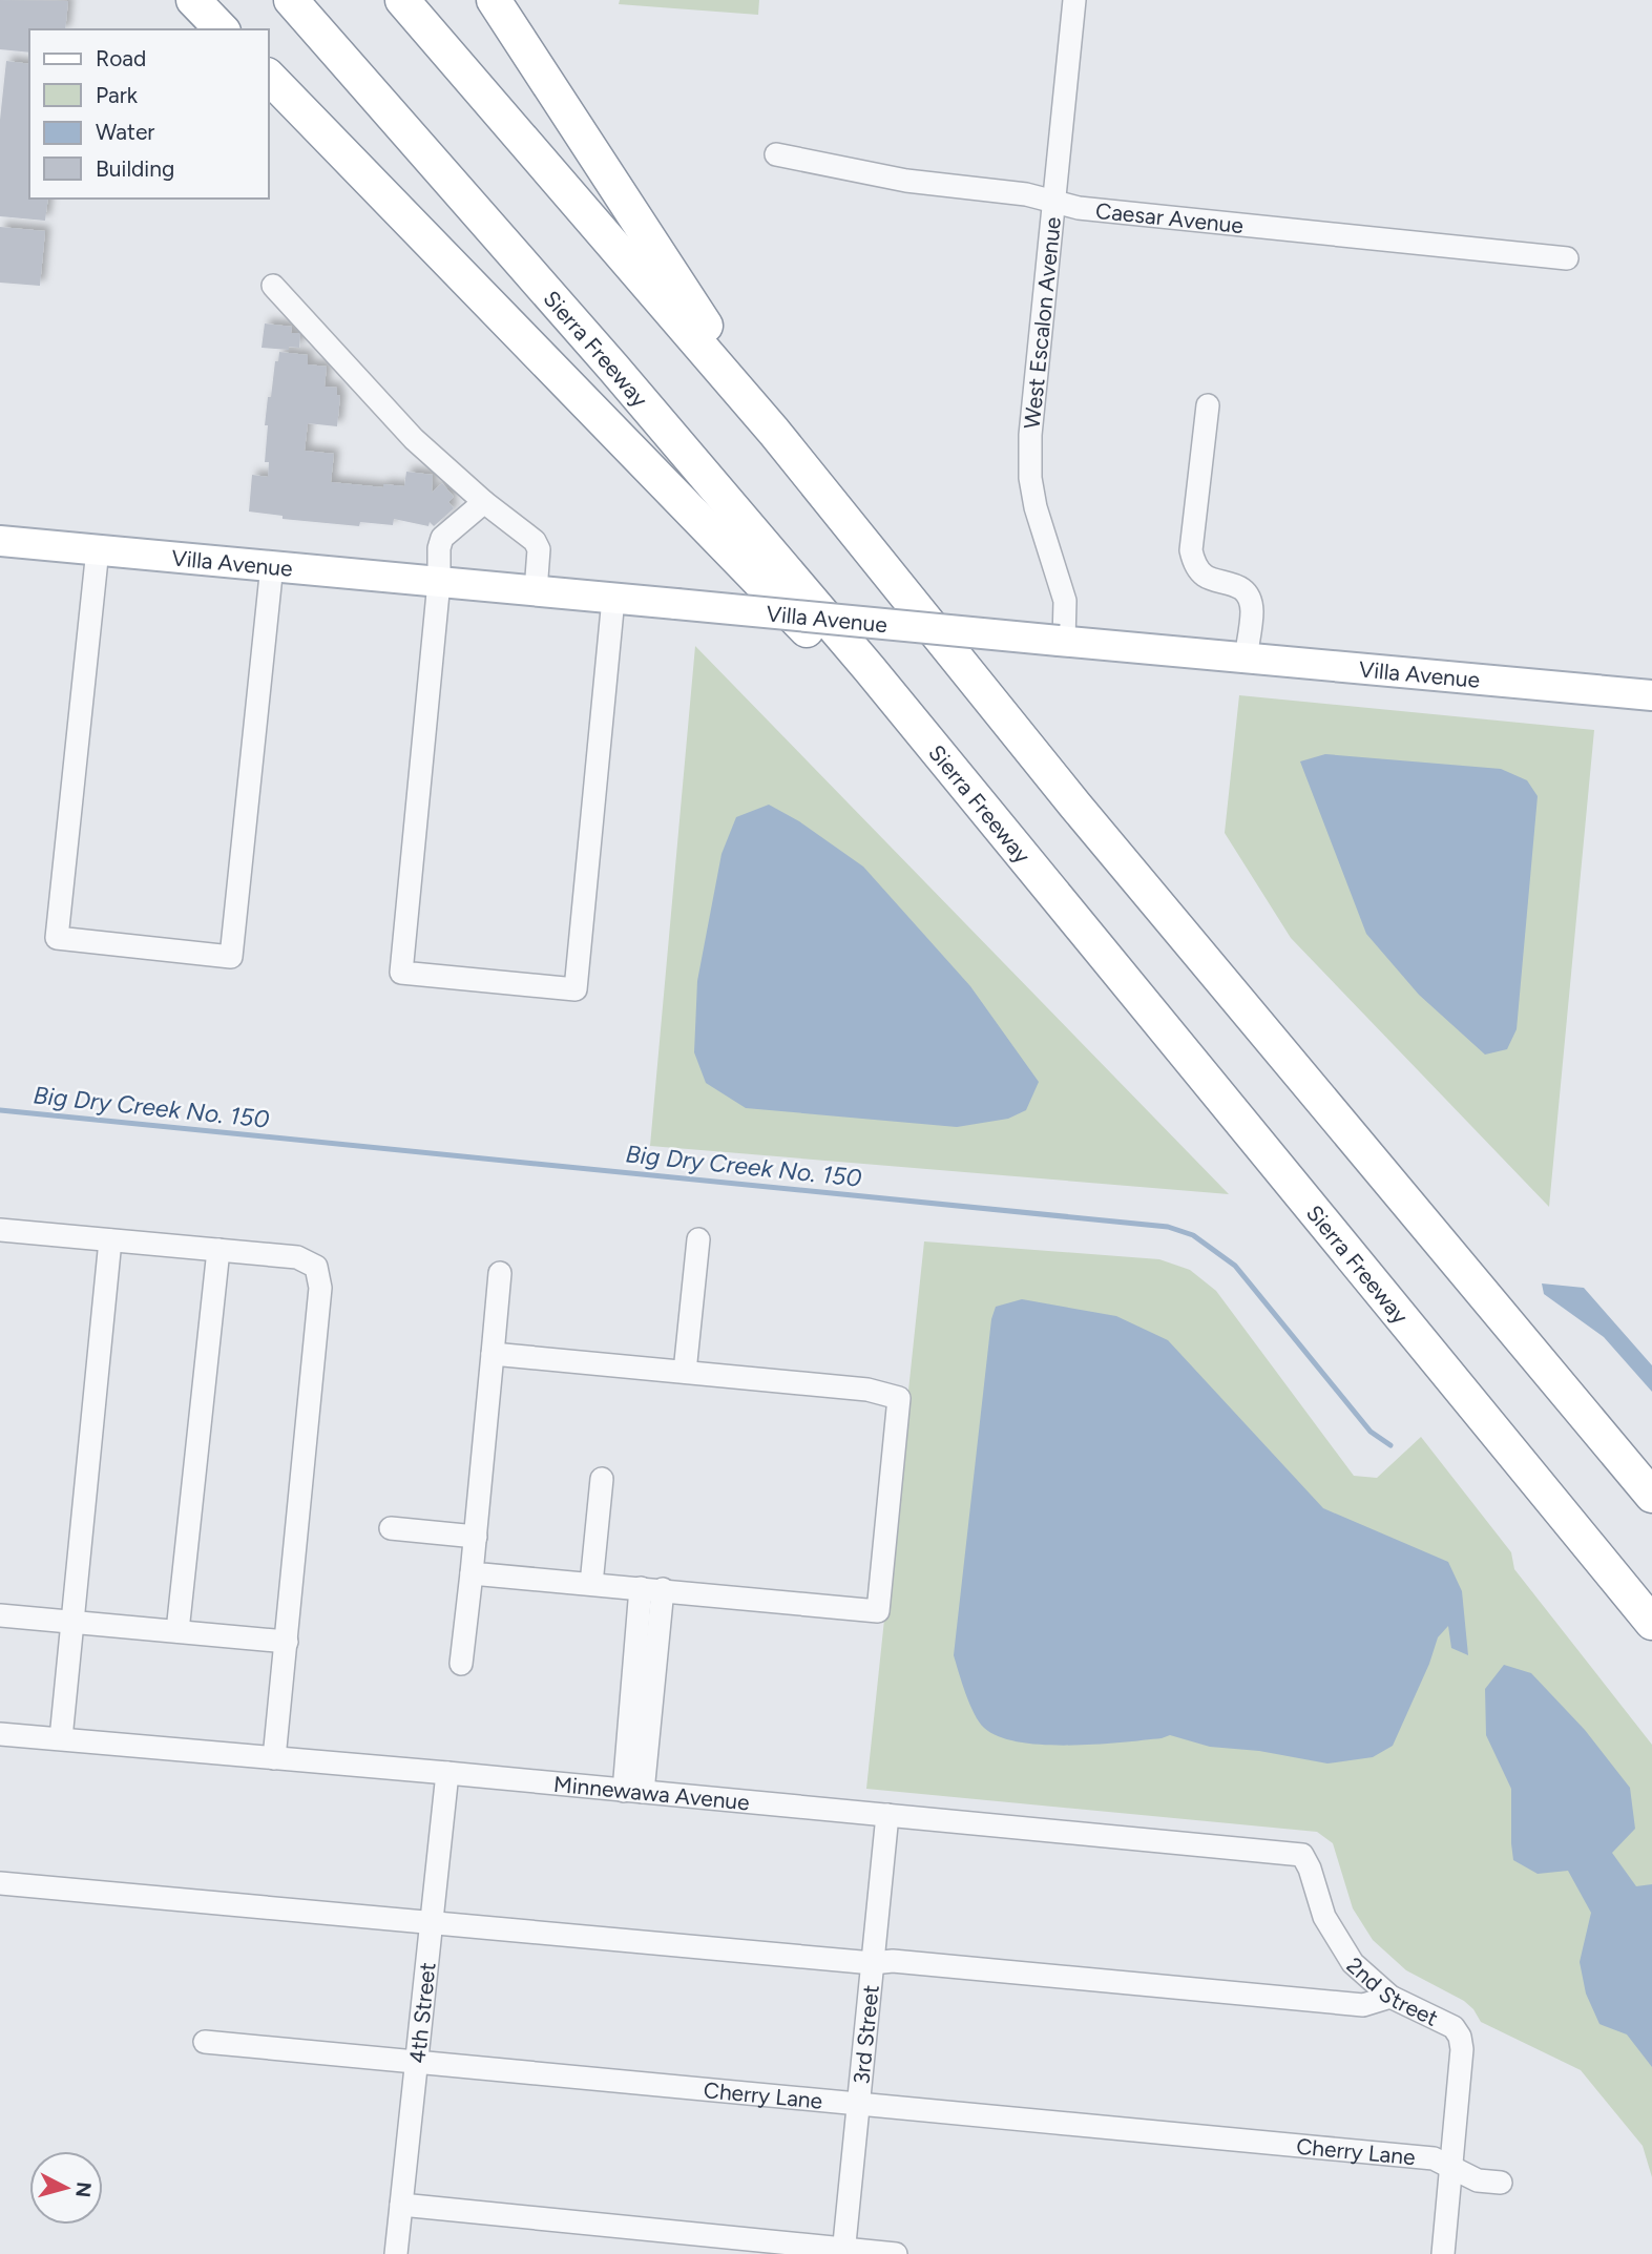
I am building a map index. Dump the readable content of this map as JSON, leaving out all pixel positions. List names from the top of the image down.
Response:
{
  "streets": {
    "highway": ["Sierra Freeway"],
    "main road": ["Villa Avenue"],
    "street": [
      "Caesar Avenue",
      "West Escalon Avenue",
      "Minnewawa Avenue",
      "2nd Street",
      "4th Street",
      "3rd Street",
      "Cherry Lane"
    ]
  },
  "crossings": [
    ["Caesar Avenue", "West Escalon Avenue"],
    ["West Escalon Avenue", "Villa Avenue"],
    ["Minnewawa Avenue", "2nd Street"],
    ["Minnewawa Avenue", "4th Street"],
    ["Minnewawa Avenue", "3rd Street"],
    ["2nd Street", "Cherry Lane"],
    ["4th Street", "Cherry Lane"],
    ["3rd Street", "Cherry Lane"]
  ],
  "water": ["Big Dry Creek No. 150"],
  "legend": [
    "Road",
    "Park",
    "Water",
    "Building"
  ],
  "north": "right"
}
